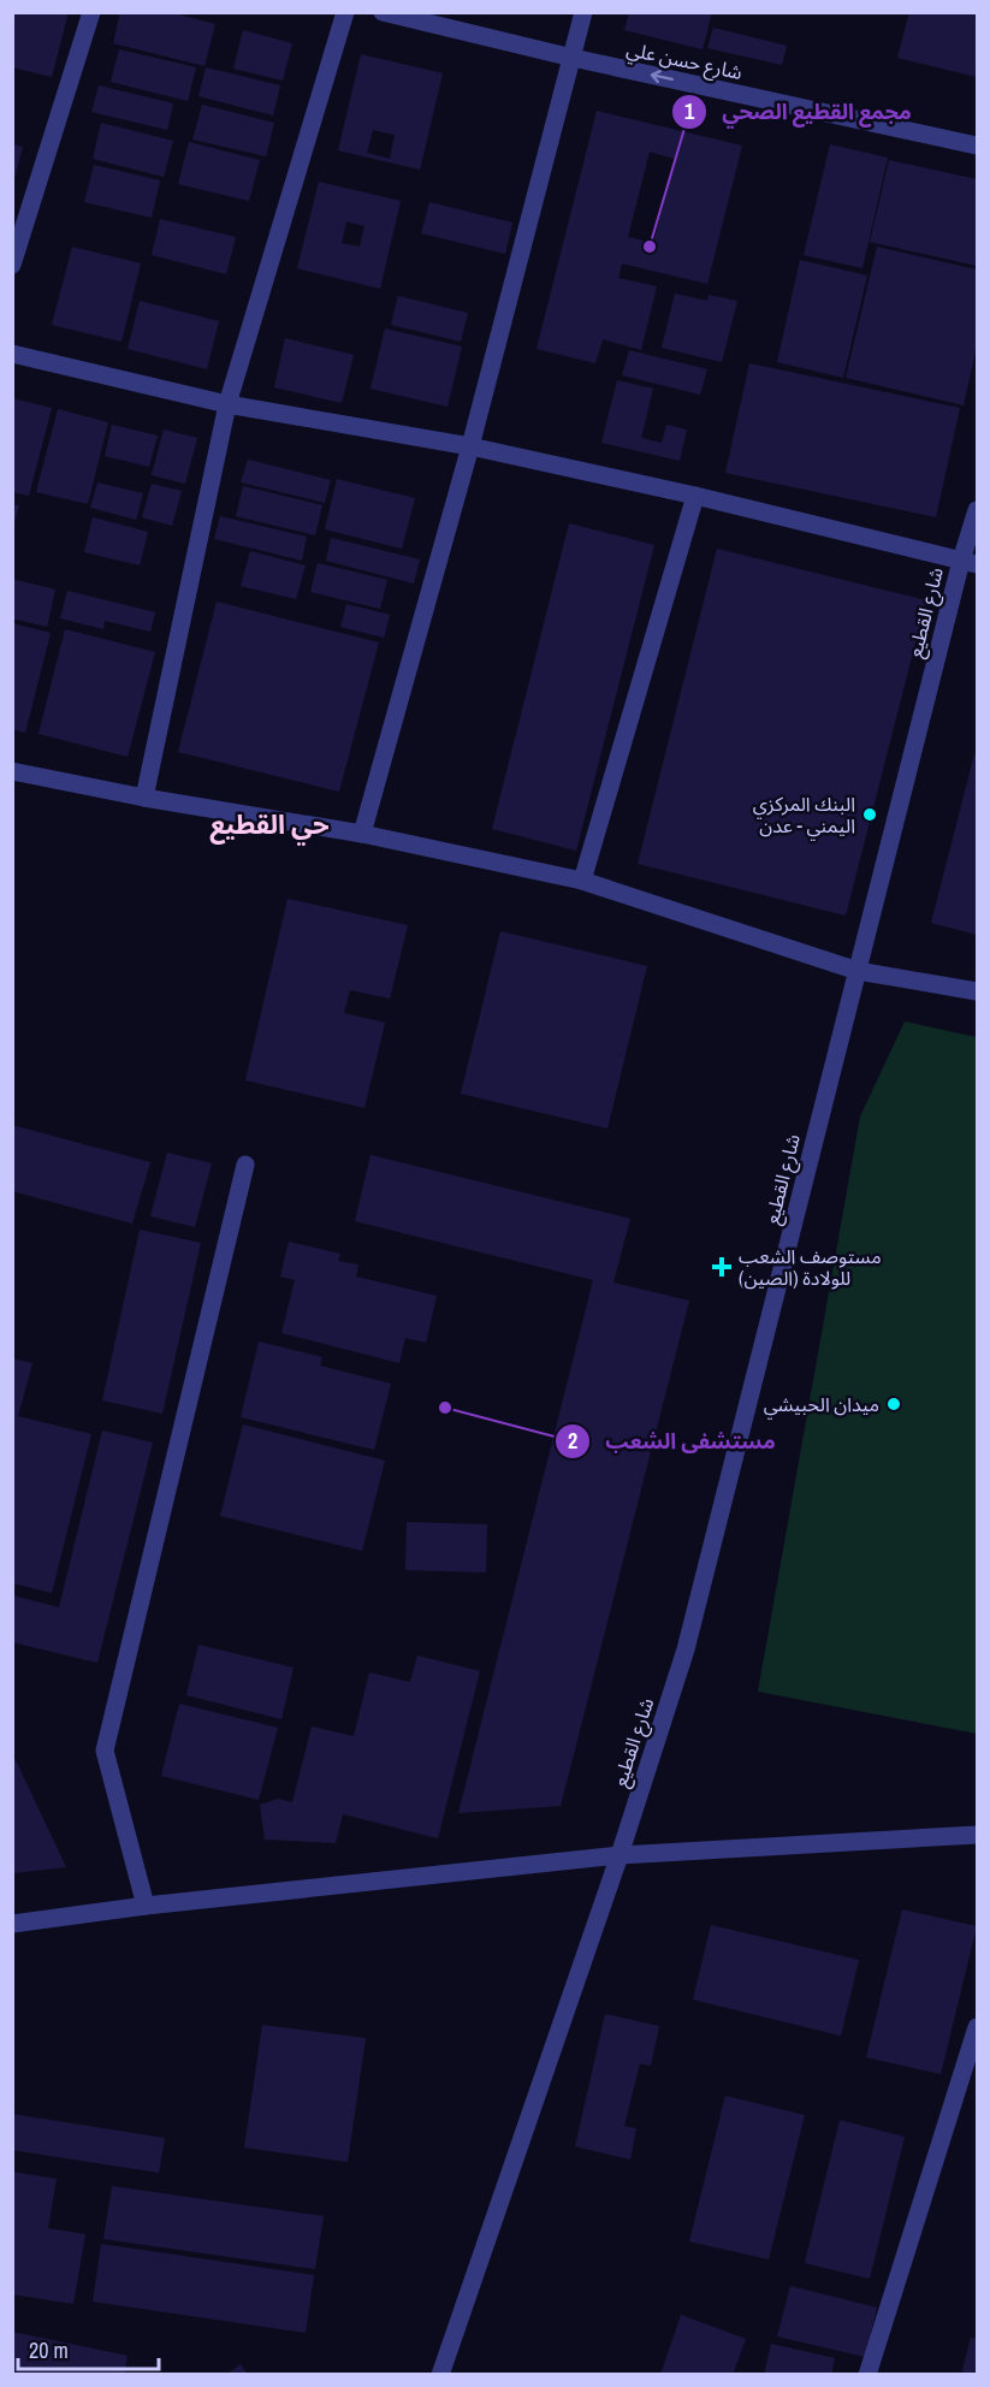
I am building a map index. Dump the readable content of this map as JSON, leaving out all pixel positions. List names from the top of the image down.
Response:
{
  "streets": {
    "street": ["شارع حسن علي", "شارع القطيع"]
  },
  "one_way": ["شارع حسن علي"],
  "districts": ["حي القطيع"],
  "places": {
    "other": [
      "مجمع القطيع الصحي",
      "البنك المركزي اليمني - عدن",
      "ميدان الحبيشي",
      "مستشفى الشعب"
    ],
    "health": ["مستوصف الشعب (الصين) للولادة"]
  },
  "scale_bar": "20 m"
}
